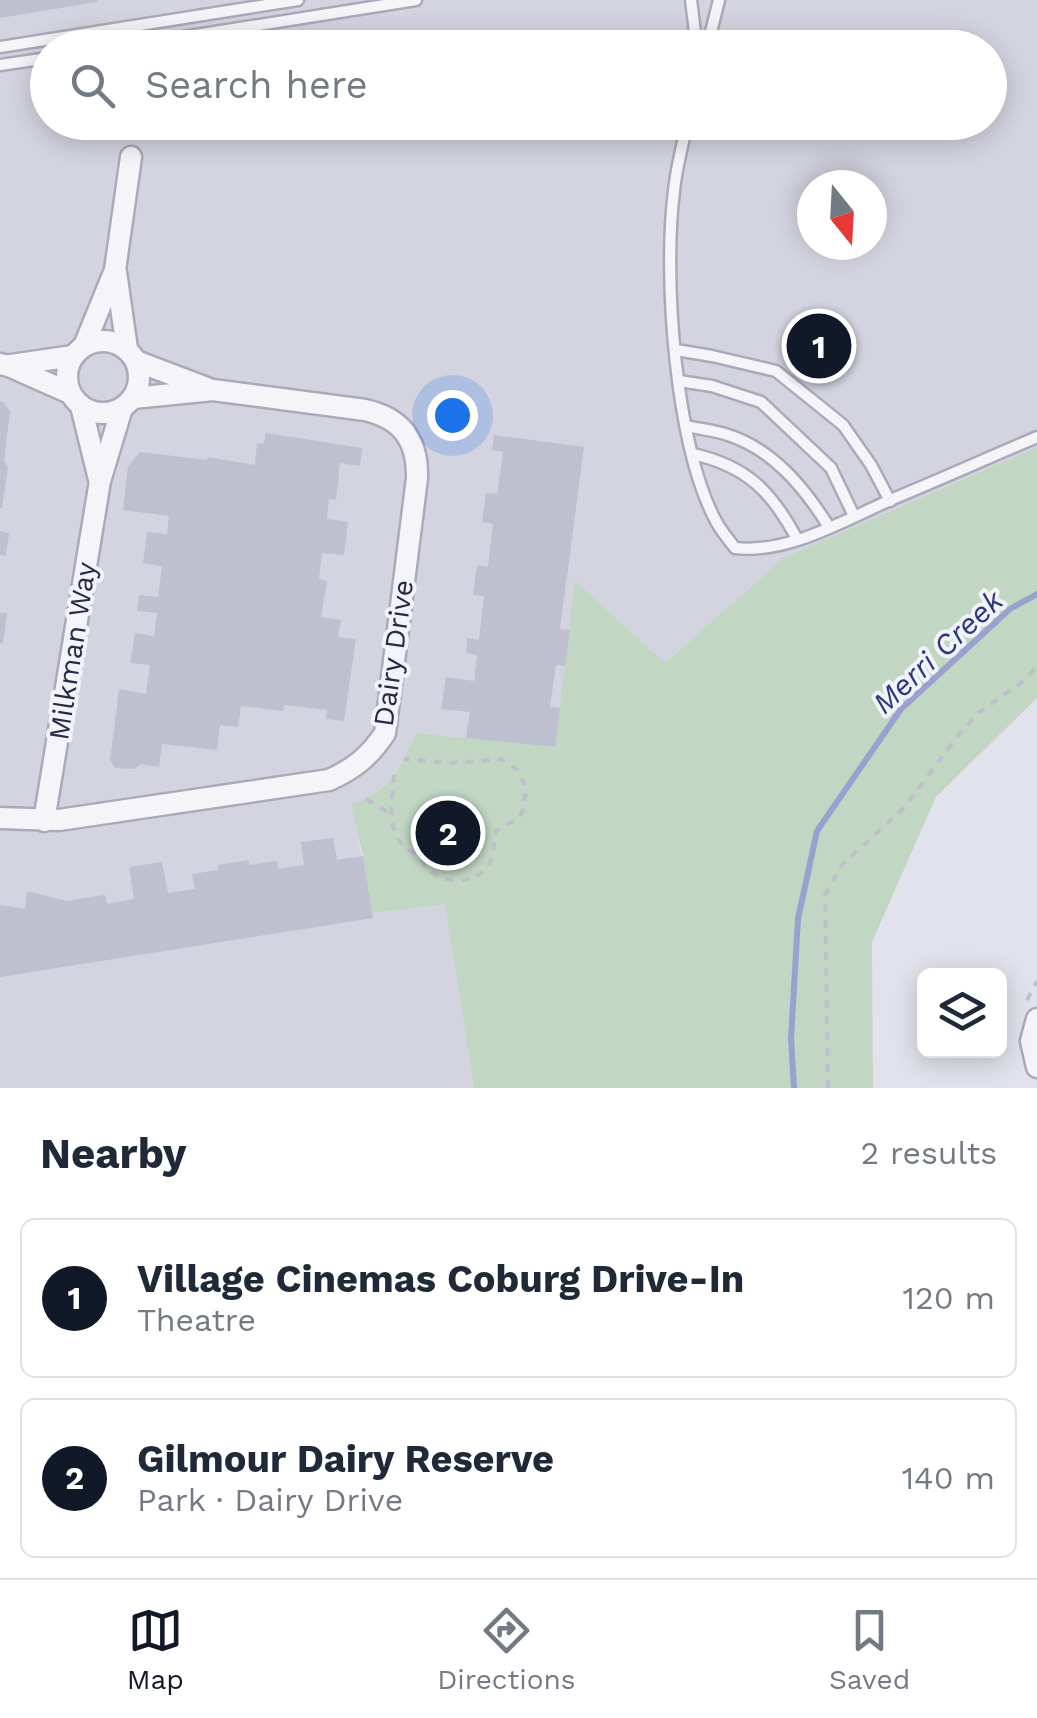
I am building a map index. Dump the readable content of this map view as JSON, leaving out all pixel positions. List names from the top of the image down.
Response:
{
  "streets": {
    "street": ["Milkman Way", "Dairy Drive"]
  },
  "crossings": [
    ["Milkman Way", "Dairy Drive"]
  ],
  "water": ["Merri Creek"],
  "north": "bottom",
  "page": {
    "search": "Search here",
    "pins": ["1", "2"],
    "heading": ["Nearby", "2 results"],
    "list": [
      {
        "mark": "1",
        "name": "Village Cinemas Coburg Drive-In",
        "note": "Theatre",
        "value": "120 m"
      },
      {
        "mark": "2",
        "name": "Gilmour Dairy Reserve",
        "note": "Park · Dairy Drive",
        "value": "140 m"
      }
    ],
    "nav": ["Map", "Directions", "Saved"]
  }
}
